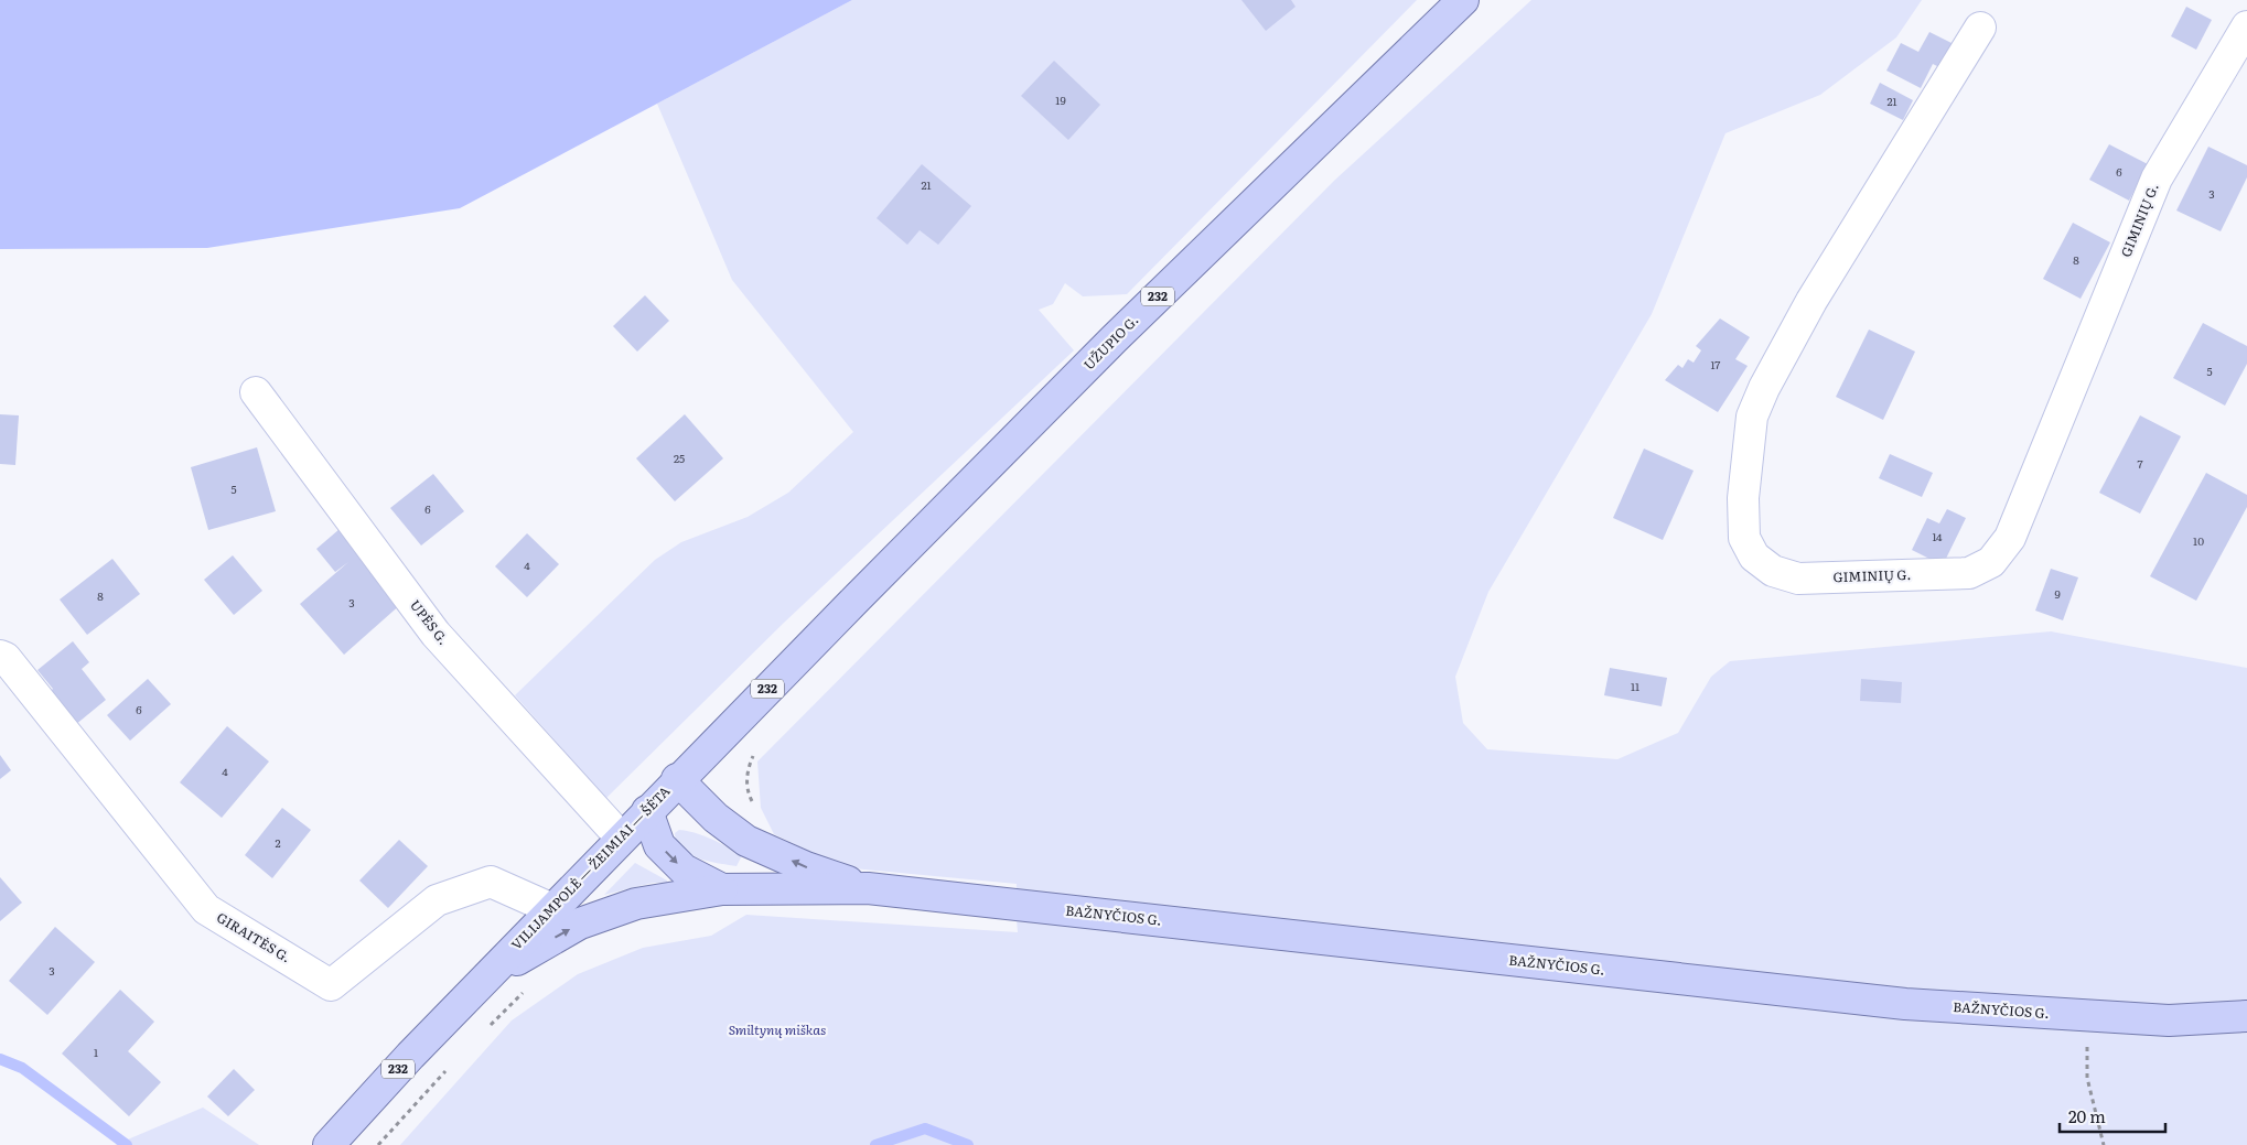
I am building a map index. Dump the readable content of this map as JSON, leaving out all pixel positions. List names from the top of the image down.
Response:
{
  "streets": {
    "main road": [
      "232",
      "UŽUPIO G.",
      "VILIJAMPOLĖ — ŽEIMIAI — ŠĖTA",
      "BAŽNYČIOS G."
    ],
    "street": ["GIMINIŲ G.", "UPĖS G.", "GIRAITĖS G."]
  },
  "crossings": [
    ["UŽUPIO G.", "VILIJAMPOLĖ — ŽEIMIAI — ŠĖTA"],
    ["UPĖS G.", "VILIJAMPOLĖ — ŽEIMIAI — ŠĖTA"],
    ["VILIJAMPOLĖ — ŽEIMIAI — ŠĖTA", "BAŽNYČIOS G."],
    ["VILIJAMPOLĖ — ŽEIMIAI — ŠĖTA", "GIRAITĖS G."]
  ],
  "parks": ["Smiltynų miškas"],
  "house_numbers": [
    "19",
    "21",
    "6",
    "21",
    "3",
    "8",
    "17",
    "5",
    "25",
    "7",
    "5",
    "6",
    "14",
    "10",
    "4",
    "9",
    "8",
    "3",
    "11",
    "6",
    "4",
    "2",
    "3",
    "1"
  ],
  "scale_bar": "20 m"
}
